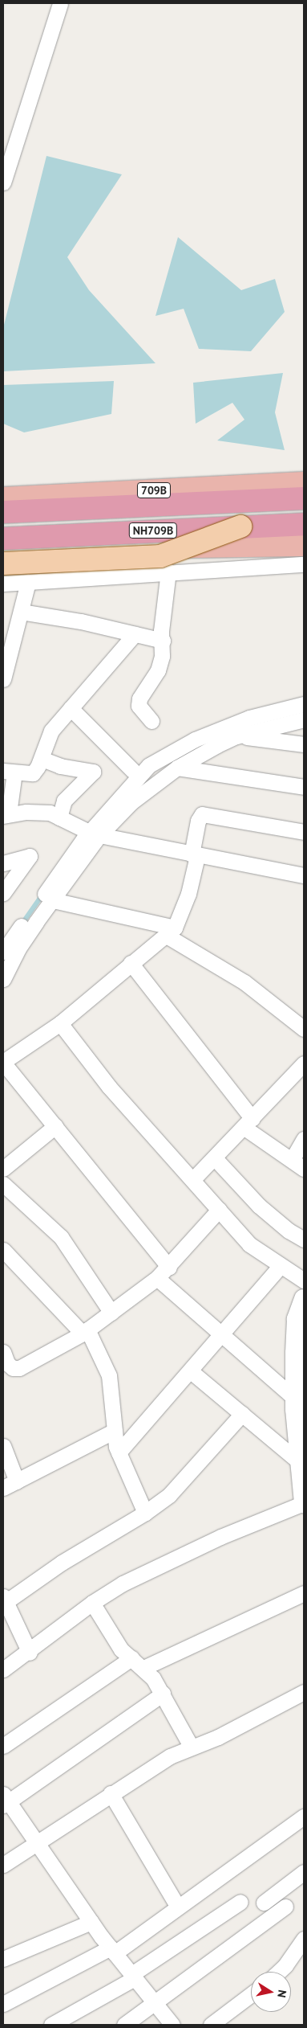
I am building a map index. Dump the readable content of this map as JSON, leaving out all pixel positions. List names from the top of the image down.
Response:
{
  "streets": {
    "highway": ["709B", "NH709B"]
  },
  "north": "right"
}
